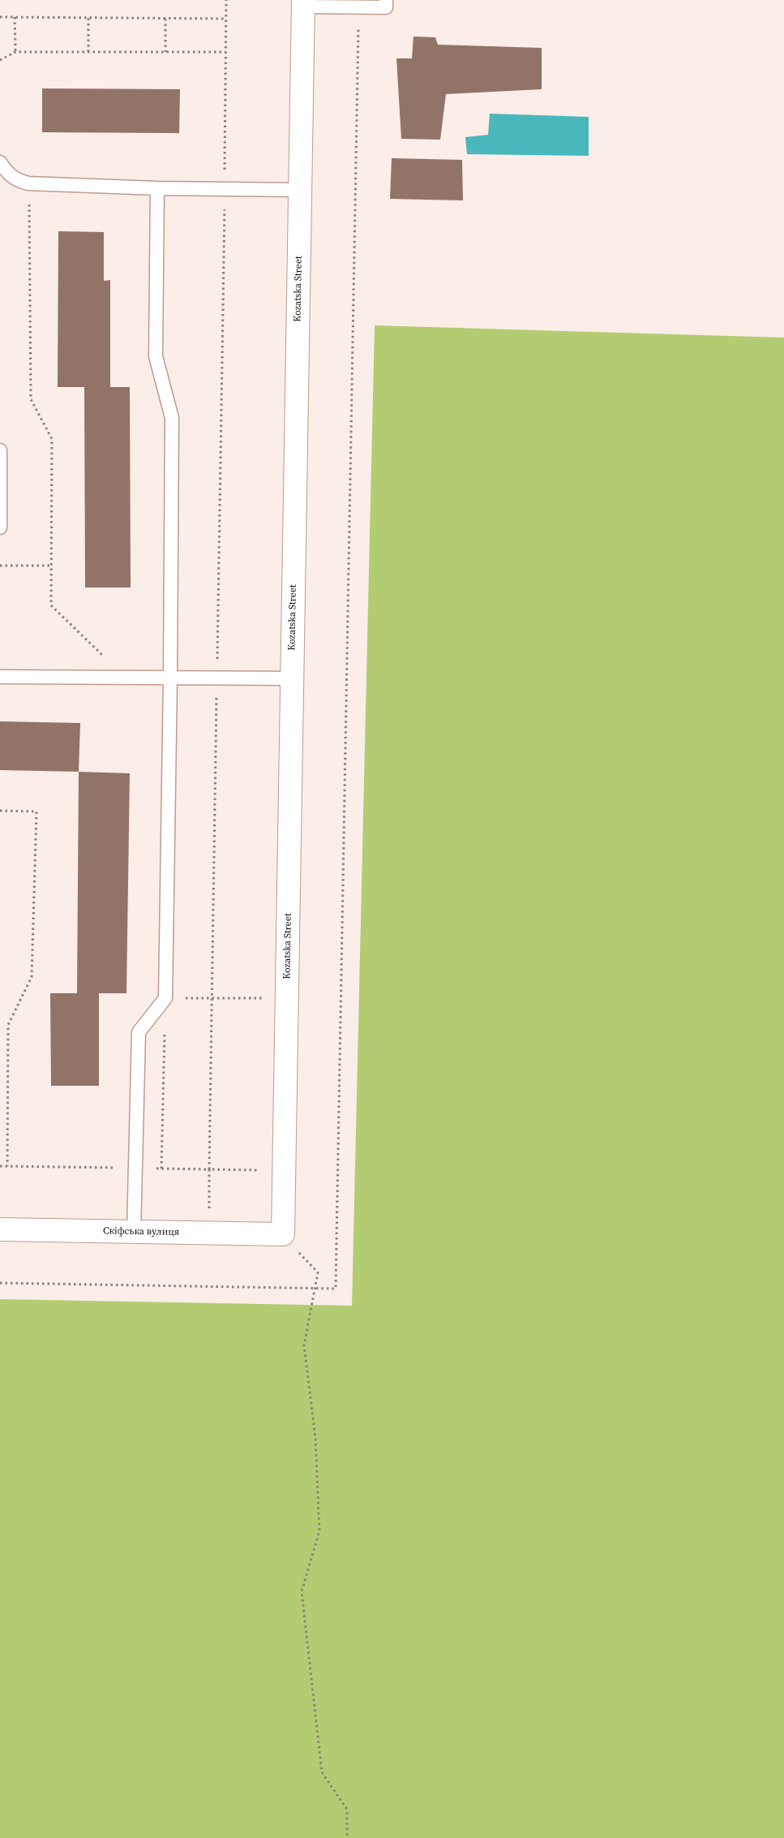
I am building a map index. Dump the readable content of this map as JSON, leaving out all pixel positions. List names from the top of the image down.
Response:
{
  "streets": {
    "street": ["Kozatska Street", "Скіфська вулиця"]
  },
  "crossings": [
    ["Kozatska Street", "Скіфська вулиця"]
  ]
}
